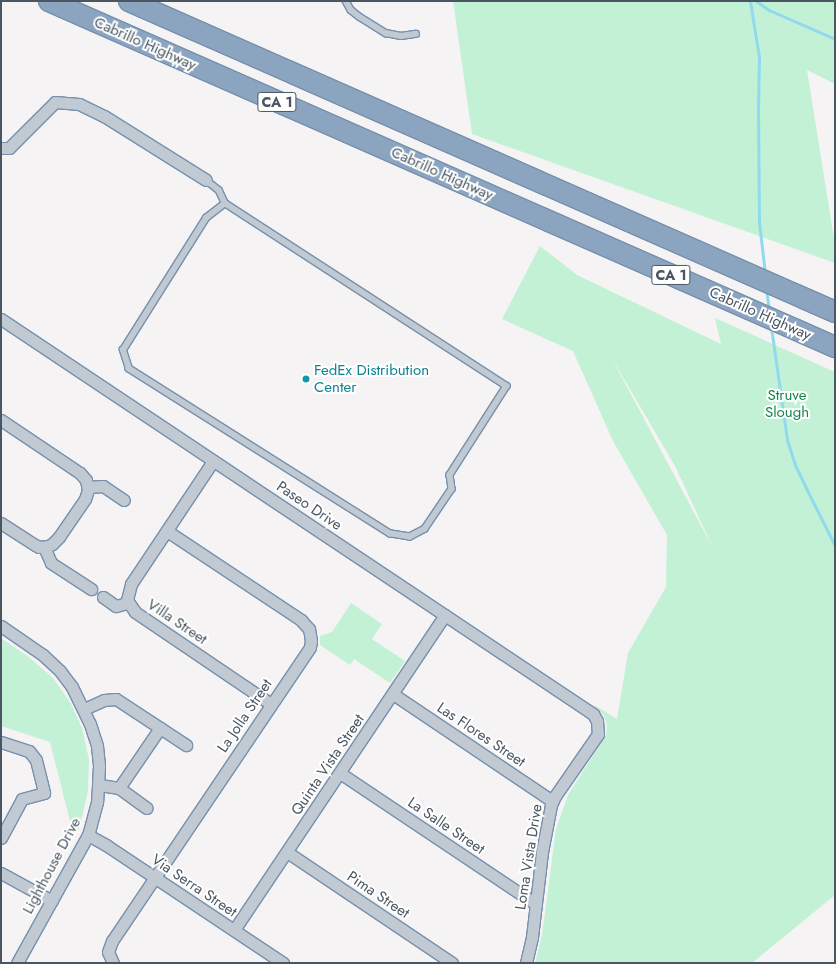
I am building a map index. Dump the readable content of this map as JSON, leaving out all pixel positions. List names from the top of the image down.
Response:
{
  "streets": {
    "highway": ["Cabrillo Highway", "CA 1"],
    "street": [
      "Paseo Drive",
      "Villa Street",
      "La Jolla Street",
      "Las Flores Street",
      "Quinta Vista Street",
      "La Salle Street",
      "Loma Vista Drive",
      "Lighthouse Drive",
      "Via Serra Street",
      "Pima Street"
    ]
  },
  "crossings": [
    ["Paseo Drive", "Villa Street"],
    ["Paseo Drive", "Quinta Vista Street"],
    ["Paseo Drive", "Loma Vista Drive"],
    ["Villa Street", "La Jolla Street"],
    ["La Jolla Street", "Via Serra Street"],
    ["Las Flores Street", "Quinta Vista Street"],
    ["Las Flores Street", "Loma Vista Drive"],
    ["Quinta Vista Street", "La Salle Street"],
    ["Quinta Vista Street", "Via Serra Street"],
    ["Quinta Vista Street", "Pima Street"],
    ["La Salle Street", "Loma Vista Drive"],
    ["Lighthouse Drive", "Via Serra Street"]
  ],
  "parks": ["Struve Slough"],
  "places": ["FedEx Distribution Center"]
}
